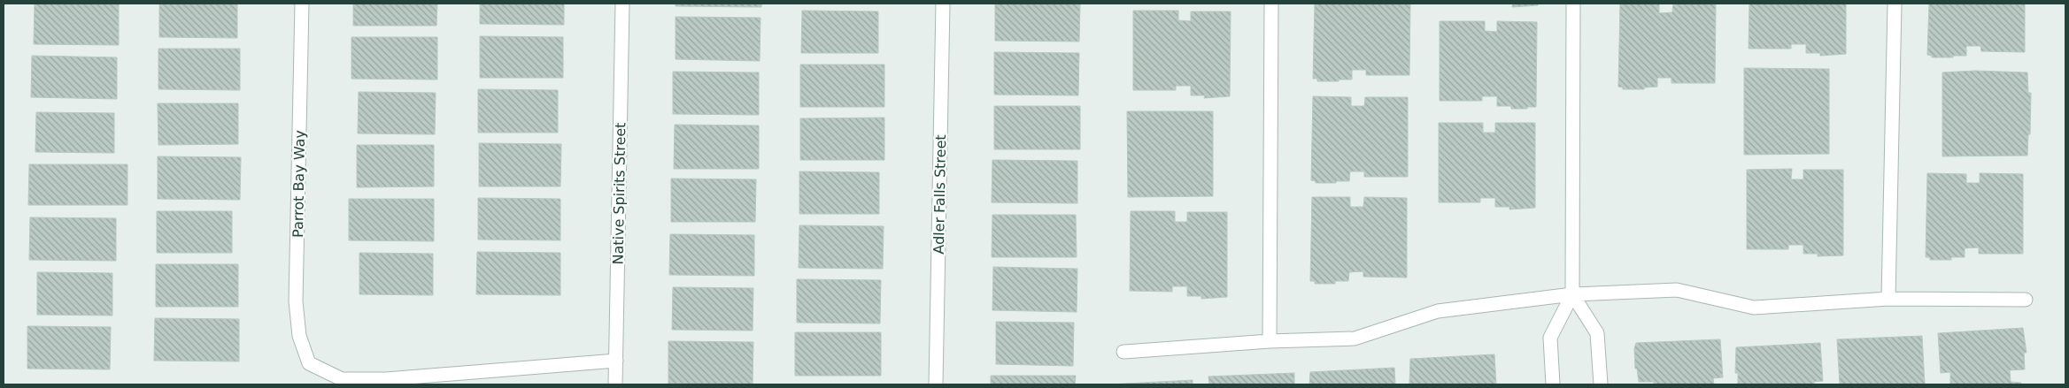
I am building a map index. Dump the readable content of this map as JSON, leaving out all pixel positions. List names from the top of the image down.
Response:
{
  "streets": {
    "street": ["Parrot Bay Way", "Native Spirits Street", "Adler Falls Street"]
  },
  "crossings": [
    ["Parrot Bay Way", "Native Spirits Street"]
  ]
}
